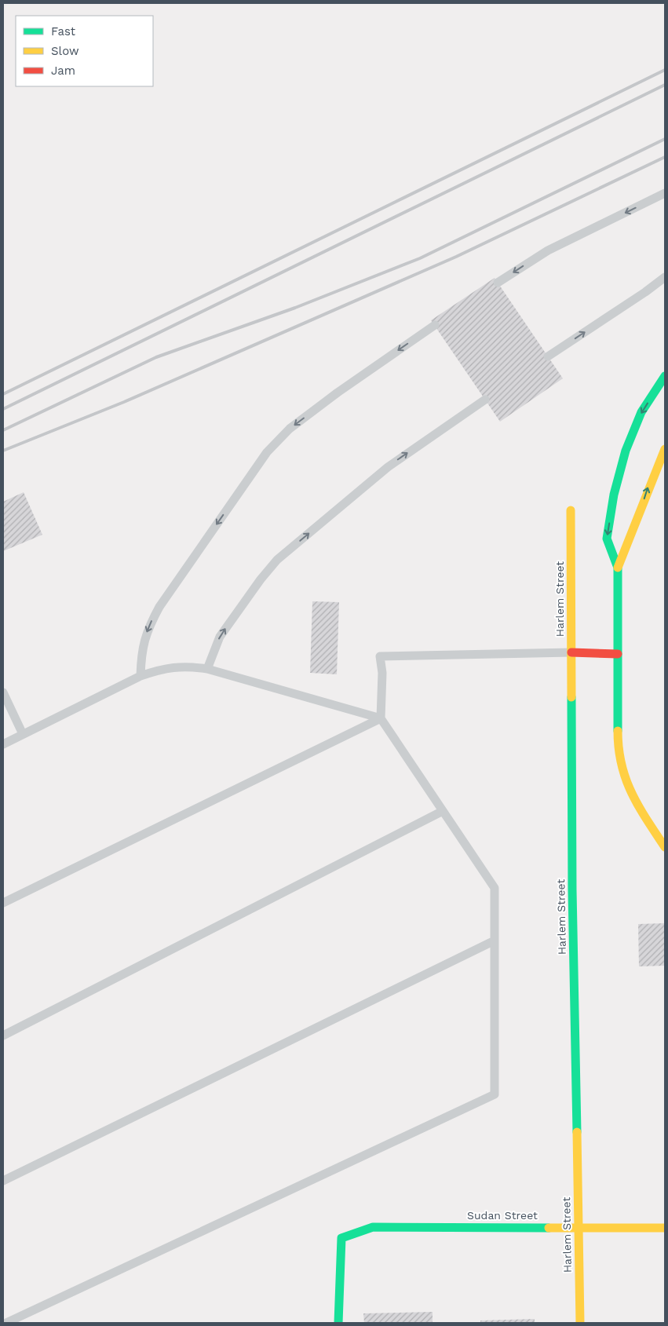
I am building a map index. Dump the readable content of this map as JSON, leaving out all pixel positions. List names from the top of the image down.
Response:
{
  "streets": {
    "street": ["Harlem Street", "Sudan Street"]
  },
  "crossings": [
    ["Harlem Street", "Sudan Street"]
  ],
  "legend": ["Fast", "Slow", "Jam"]
}
